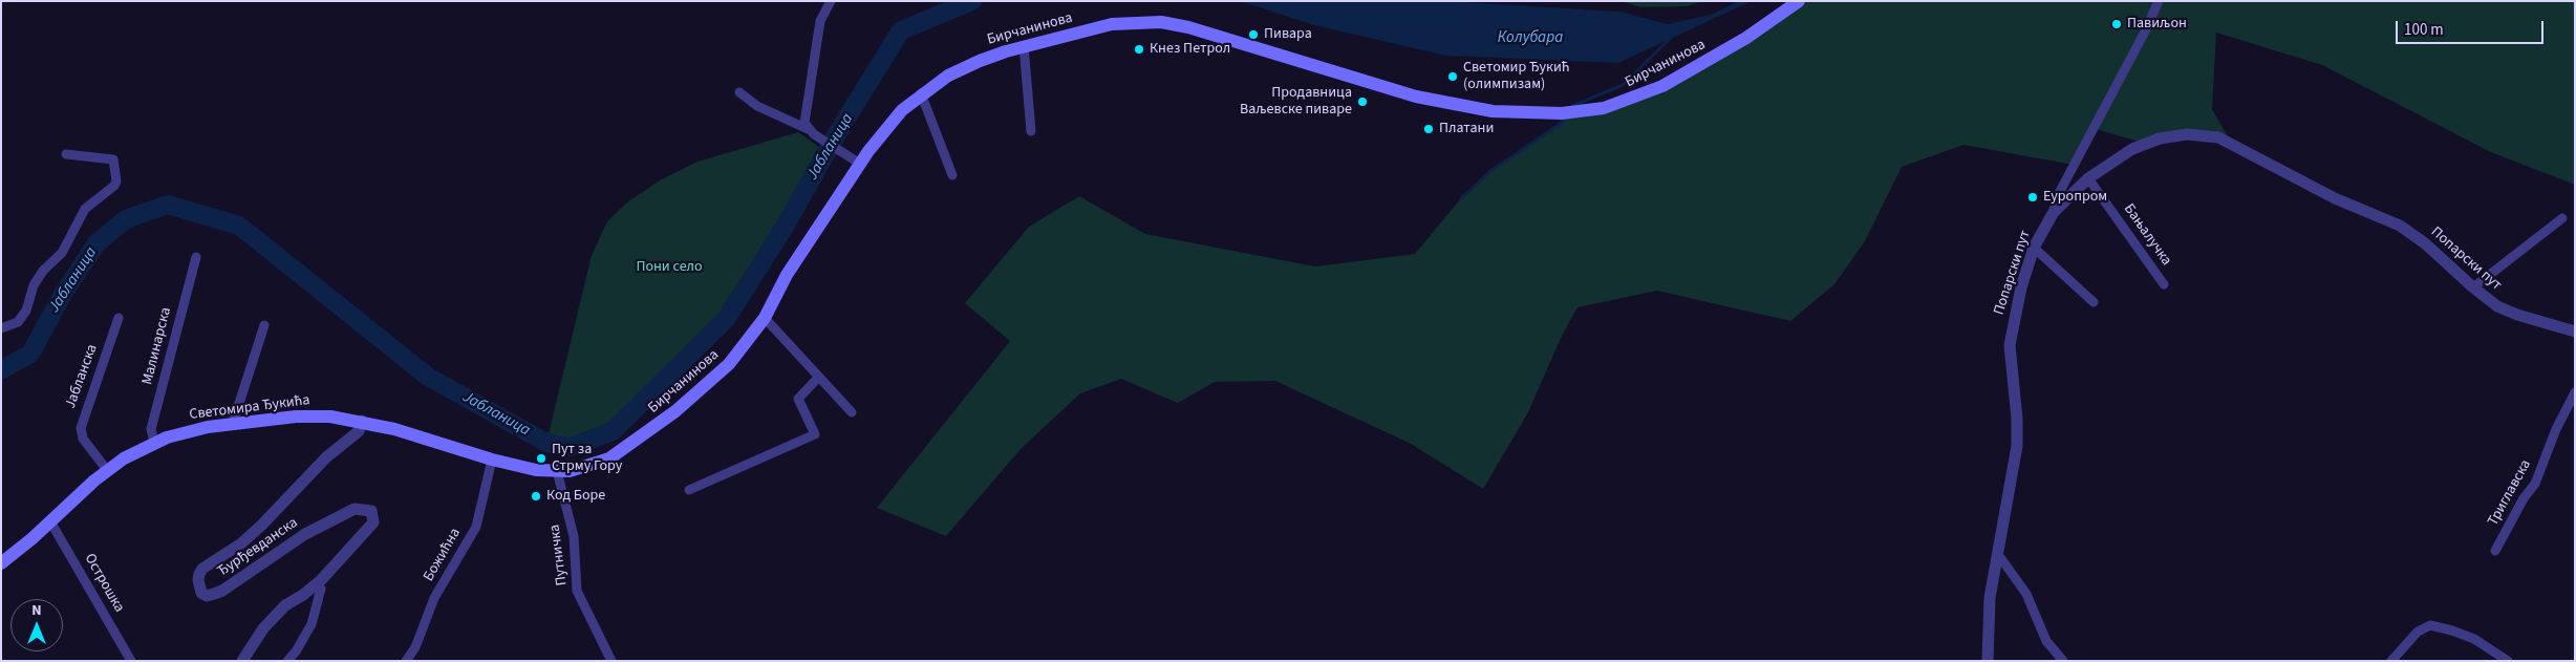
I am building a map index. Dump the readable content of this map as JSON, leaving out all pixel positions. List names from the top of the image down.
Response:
{
  "streets": {
    "main road": ["Бирчанинова", "Светомира Ђукића"],
    "street": [
      "Бањалучка",
      "Попарски пут",
      "Малинарска",
      "Јабланска",
      "Триглавска",
      "Ђурђевданска",
      "Божићна",
      "Путничка",
      "Острошка"
    ]
  },
  "crossings": [
    ["Бирчанинова", "Светомира Ђукића"],
    ["Бирчанинова", "Путничка"],
    ["Бањалучка", "Попарски пут"],
    ["Малинарска", "Светомира Ђукића"],
    ["Јабланска", "Светомира Ђукића"],
    ["Светомира Ђукића", "Ђурђевданска"],
    ["Светомира Ђукића", "Божићна"],
    ["Светомира Ђукића", "Путничка"],
    ["Светомира Ђукића", "Острошка"]
  ],
  "water": ["Колубара", "Јабланица"],
  "parks": ["Пони село"],
  "places": [
    "Павиљон",
    "Пивара",
    "Кнез Петрол",
    "Светомир Ђукић (олимпизам)",
    "Продавница Ваљевске пиваре",
    "Платани",
    "Еуропром",
    "Пут за Стрму Гору",
    "Код Боре"
  ],
  "scale_bar": "100 m",
  "north": "top"
}
